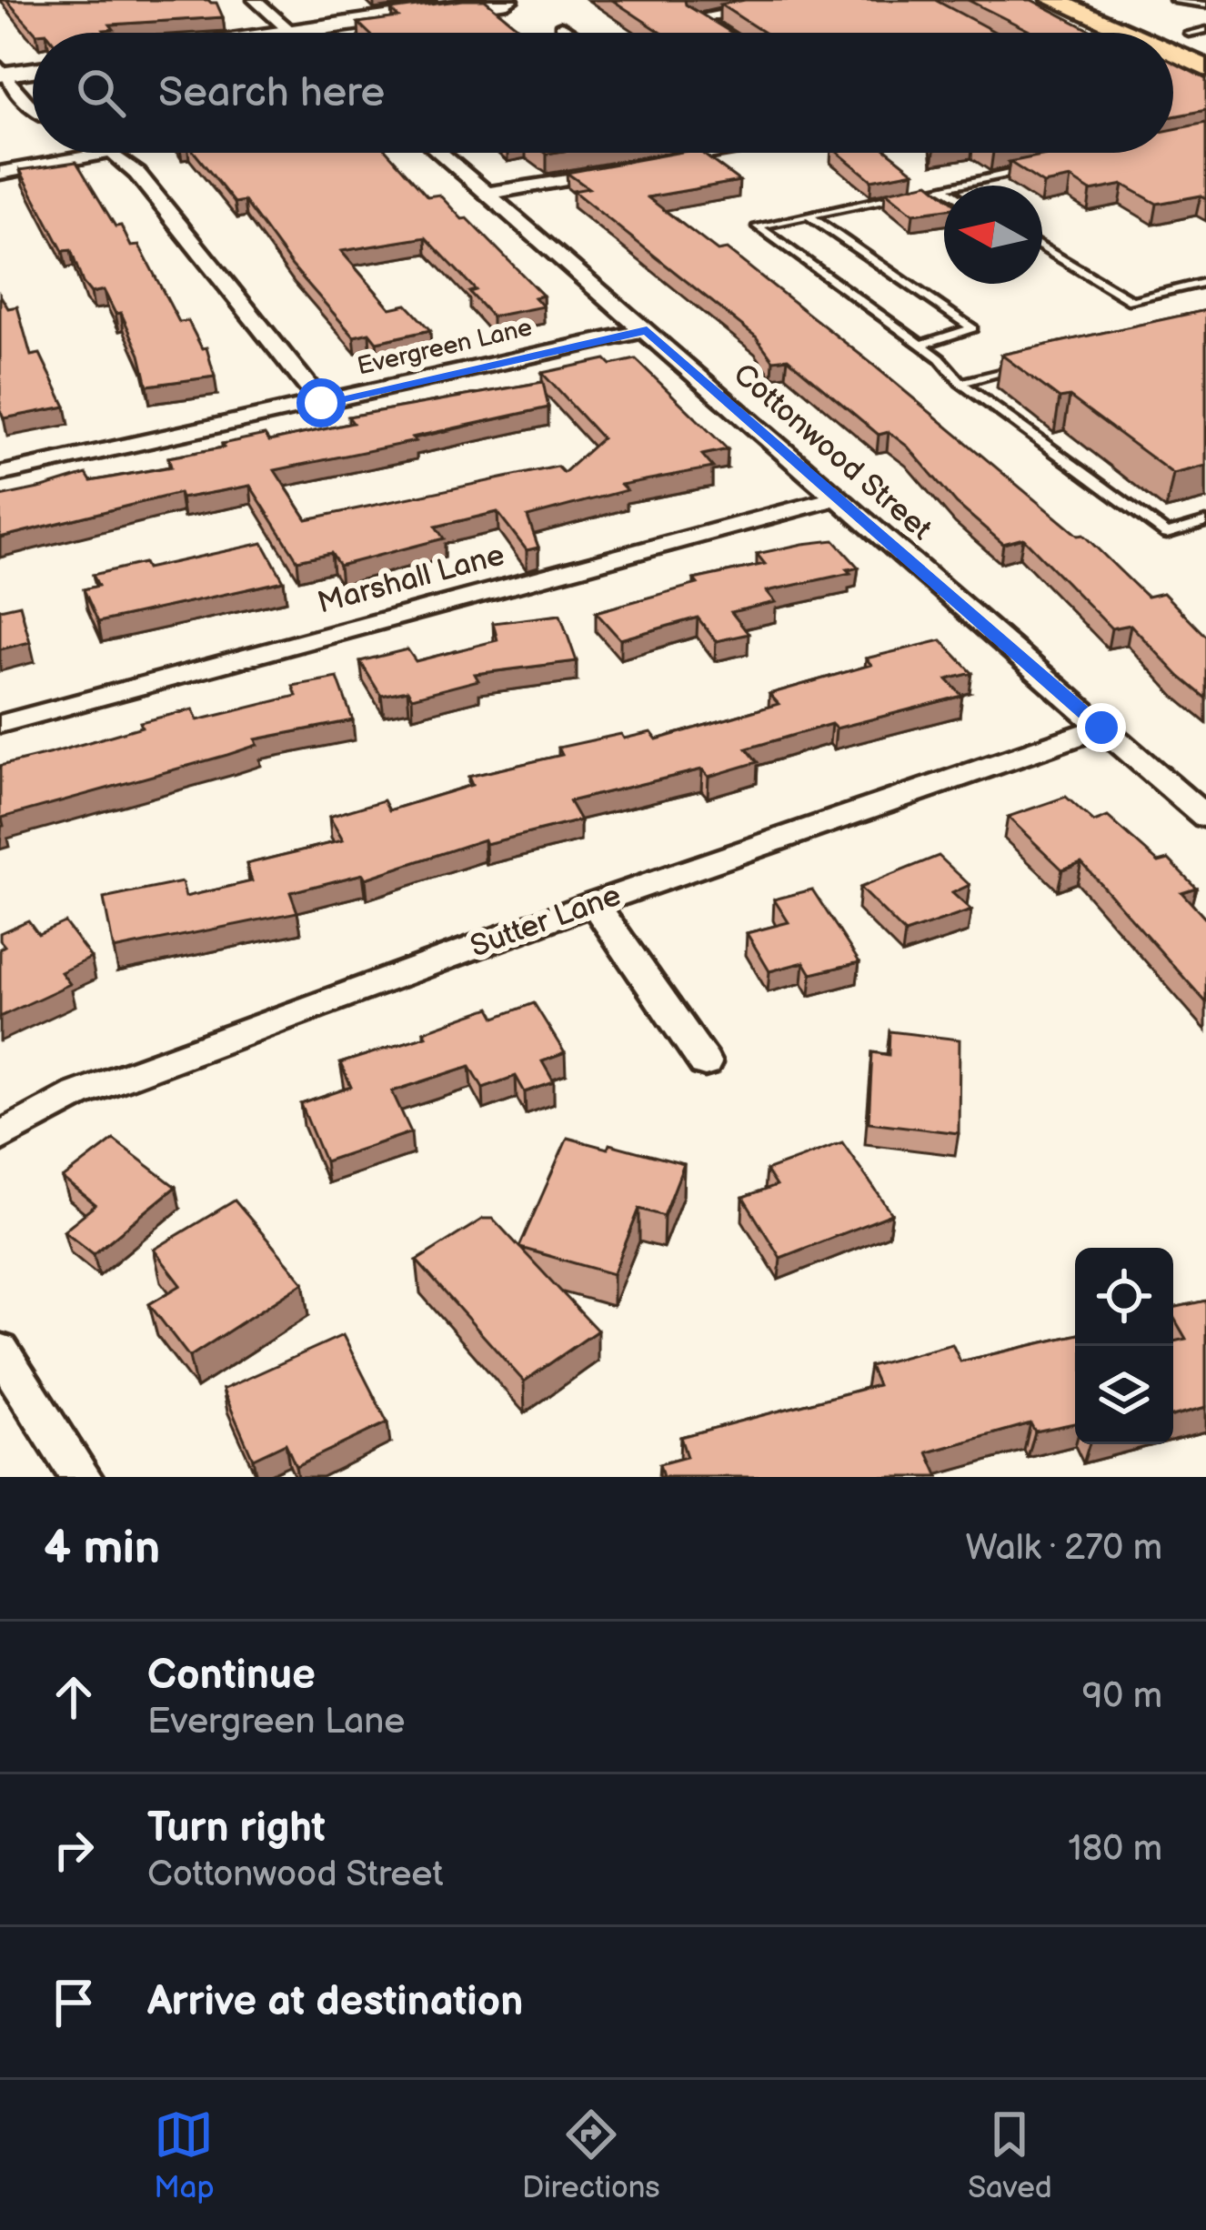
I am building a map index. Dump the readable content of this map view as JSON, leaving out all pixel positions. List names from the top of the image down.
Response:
{
  "streets": {
    "street": [
      "Evergreen Lane",
      "Cottonwood Street",
      "Marshall Lane",
      "Sutter Lane"
    ]
  },
  "crossings": [
    ["Evergreen Lane", "Cottonwood Street"],
    ["Cottonwood Street", "Marshall Lane"],
    ["Cottonwood Street", "Sutter Lane"]
  ],
  "north": "left",
  "page": {
    "search": "Search here",
    "heading": ["4 min", "Walk · 270 m"],
    "list": [
      ["Continue", "Evergreen Lane", "90 m"],
      ["Turn right", "Cottonwood Street", "180 m"],
      "Arrive at destination"
    ],
    "nav": ["Map", "Directions", "Saved"]
  }
}
